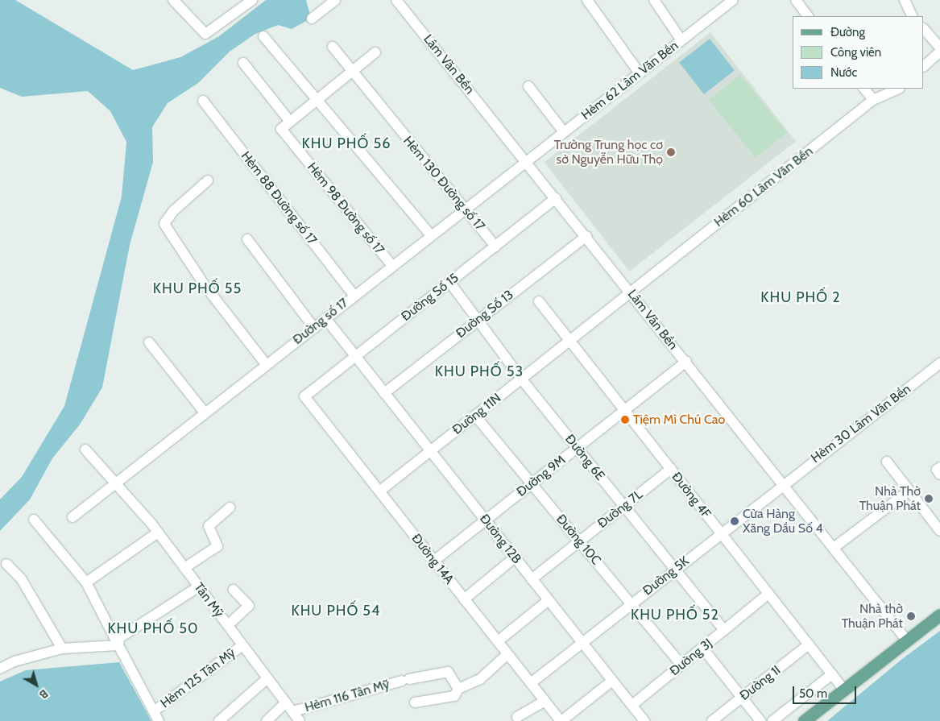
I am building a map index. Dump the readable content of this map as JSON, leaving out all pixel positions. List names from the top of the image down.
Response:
{
  "streets": {
    "street": [
      "Lâm Văn Bền",
      "Hẻm 62 Lâm Văn Bền",
      "Hẻm 130 Đường số 17",
      "Hẻm 60 Lâm Văn Bền",
      "Hẻm 88 Đường số 17",
      "Hẻm 98 Đường số 17",
      "Đường Số 15",
      "Đường Số 13",
      "Đường số 17",
      "Đường 11N",
      "Hẻm 30 Lâm Văn Bền",
      "Đường 6E",
      "Đường 9M",
      "Đường 4F",
      "Đường 7L",
      "Đường 12B",
      "Đường 10C",
      "Đường 14A",
      "Đường 5K",
      "Tân Mỹ",
      "Đường 3J",
      "Hẻm 125 Tân Mỹ",
      "Đường 1I",
      "Hẻm 116 Tân Mỹ"
    ]
  },
  "crossings": [
    ["Lâm Văn Bền", "Hẻm 62 Lâm Văn Bền"],
    ["Lâm Văn Bền", "Hẻm 60 Lâm Văn Bền"],
    ["Lâm Văn Bền", "Đường Số 15"],
    ["Lâm Văn Bền", "Đường Số 13"],
    ["Lâm Văn Bền", "Đường số 17"],
    ["Lâm Văn Bền", "Đường 11N"],
    ["Lâm Văn Bền", "Hẻm 30 Lâm Văn Bền"],
    ["Lâm Văn Bền", "Đường 9M"],
    ["Lâm Văn Bền", "Đường 5K"],
    ["Hẻm 62 Lâm Văn Bền", "Đường số 17"],
    ["Hẻm 130 Đường số 17", "Đường Số 15"],
    ["Hẻm 130 Đường số 17", "Đường số 17"],
    ["Hẻm 60 Lâm Văn Bền", "Đường 11N"],
    ["Hẻm 88 Đường số 17", "Đường số 17"],
    ["Hẻm 98 Đường số 17", "Đường số 17"],
    ["Đường Số 15", "Đường 6E"],
    ["Đường Số 15", "Đường 12B"],
    ["Đường Số 15", "Đường 14A"],
    ["Đường Số 13", "Đường 6E"],
    ["Đường Số 13", "Đường 12B"],
    ["Đường số 17", "Đường 12B"],
    ["Đường số 17", "Tân Mỹ"],
    ["Đường 11N", "Đường 6E"],
    ["Đường 11N", "Đường 4F"],
    ["Đường 11N", "Đường 12B"],
    ["Đường 11N", "Đường 10C"],
    ["Đường 11N", "Đường 14A"],
    ["Hẻm 30 Lâm Văn Bền", "Đường 5K"],
    ["Đường 6E", "Đường 9M"],
    ["Đường 6E", "Đường 7L"],
    ["Đường 6E", "Đường 5K"],
    ["Đường 6E", "Đường 3J"],
    ["Đường 9M", "Đường 4F"],
    ["Đường 9M", "Đường 12B"],
    ["Đường 9M", "Đường 10C"],
    ["Đường 9M", "Đường 14A"],
    ["Đường 4F", "Đường 7L"],
    ["Đường 4F", "Đường 5K"],
    ["Đường 4F", "Đường 3J"],
    ["Đường 4F", "Đường 1I"],
    ["Đường 7L", "Đường 12B"],
    ["Đường 7L", "Đường 10C"],
    ["Đường 12B", "Đường 5K"],
    ["Đường 12B", "Đường 3J"],
    ["Đường 10C", "Đường 5K"],
    ["Đường 10C", "Đường 3J"],
    ["Đường 14A", "Đường 5K"],
    ["Tân Mỹ", "Hẻm 125 Tân Mỹ"],
    ["Tân Mỹ", "Hẻm 116 Tân Mỹ"]
  ],
  "districts": [
    "KHU PHỐ 56",
    "KHU PHỐ 55",
    "KHU PHỐ 2",
    "KHU PHỐ 53",
    "KHU PHỐ 54",
    "KHU PHỐ 52",
    "KHU PHỐ 50"
  ],
  "places": [
    "Trường Trung học cơ sở Nguyễn Hữu Thọ",
    "Tiệm Mì Chú Cao",
    "Nhà Thờ Thuận Phát",
    "Cửa Hàng Xăng Dầu Số 4",
    "Nhà thờ Thuận Phát"
  ],
  "legend": ["Đường", "Công viên", "Nước"],
  "scale_bar": "50 m",
  "north": "bottom right"
}
